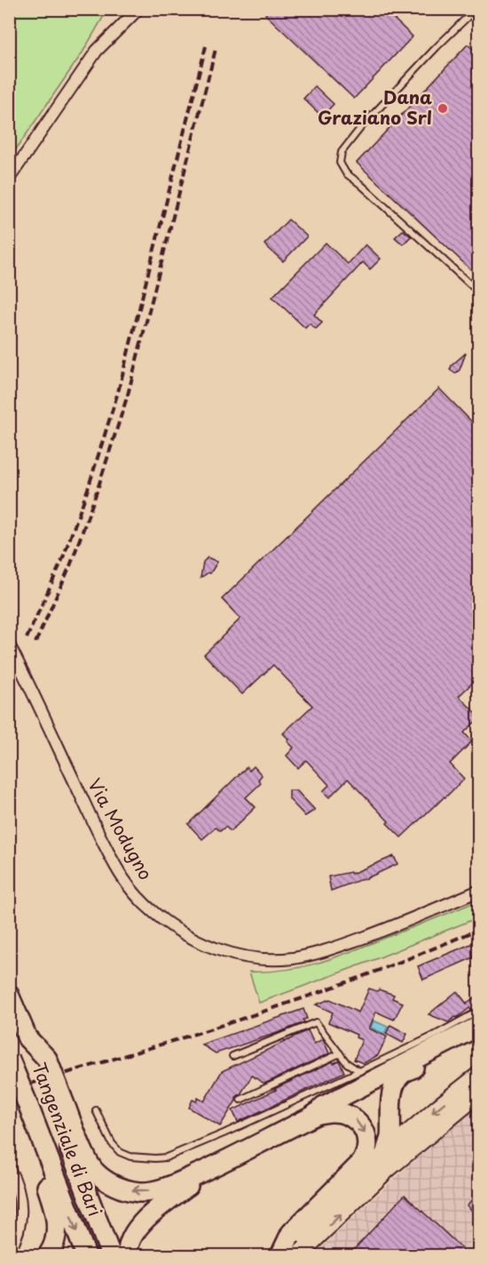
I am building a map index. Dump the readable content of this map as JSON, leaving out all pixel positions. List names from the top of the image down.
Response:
{
  "streets": {
    "highway": ["Tangenziale di Bari"],
    "street": ["Via Modugno"]
  },
  "places": ["Dana Graziano Srl"]
}
